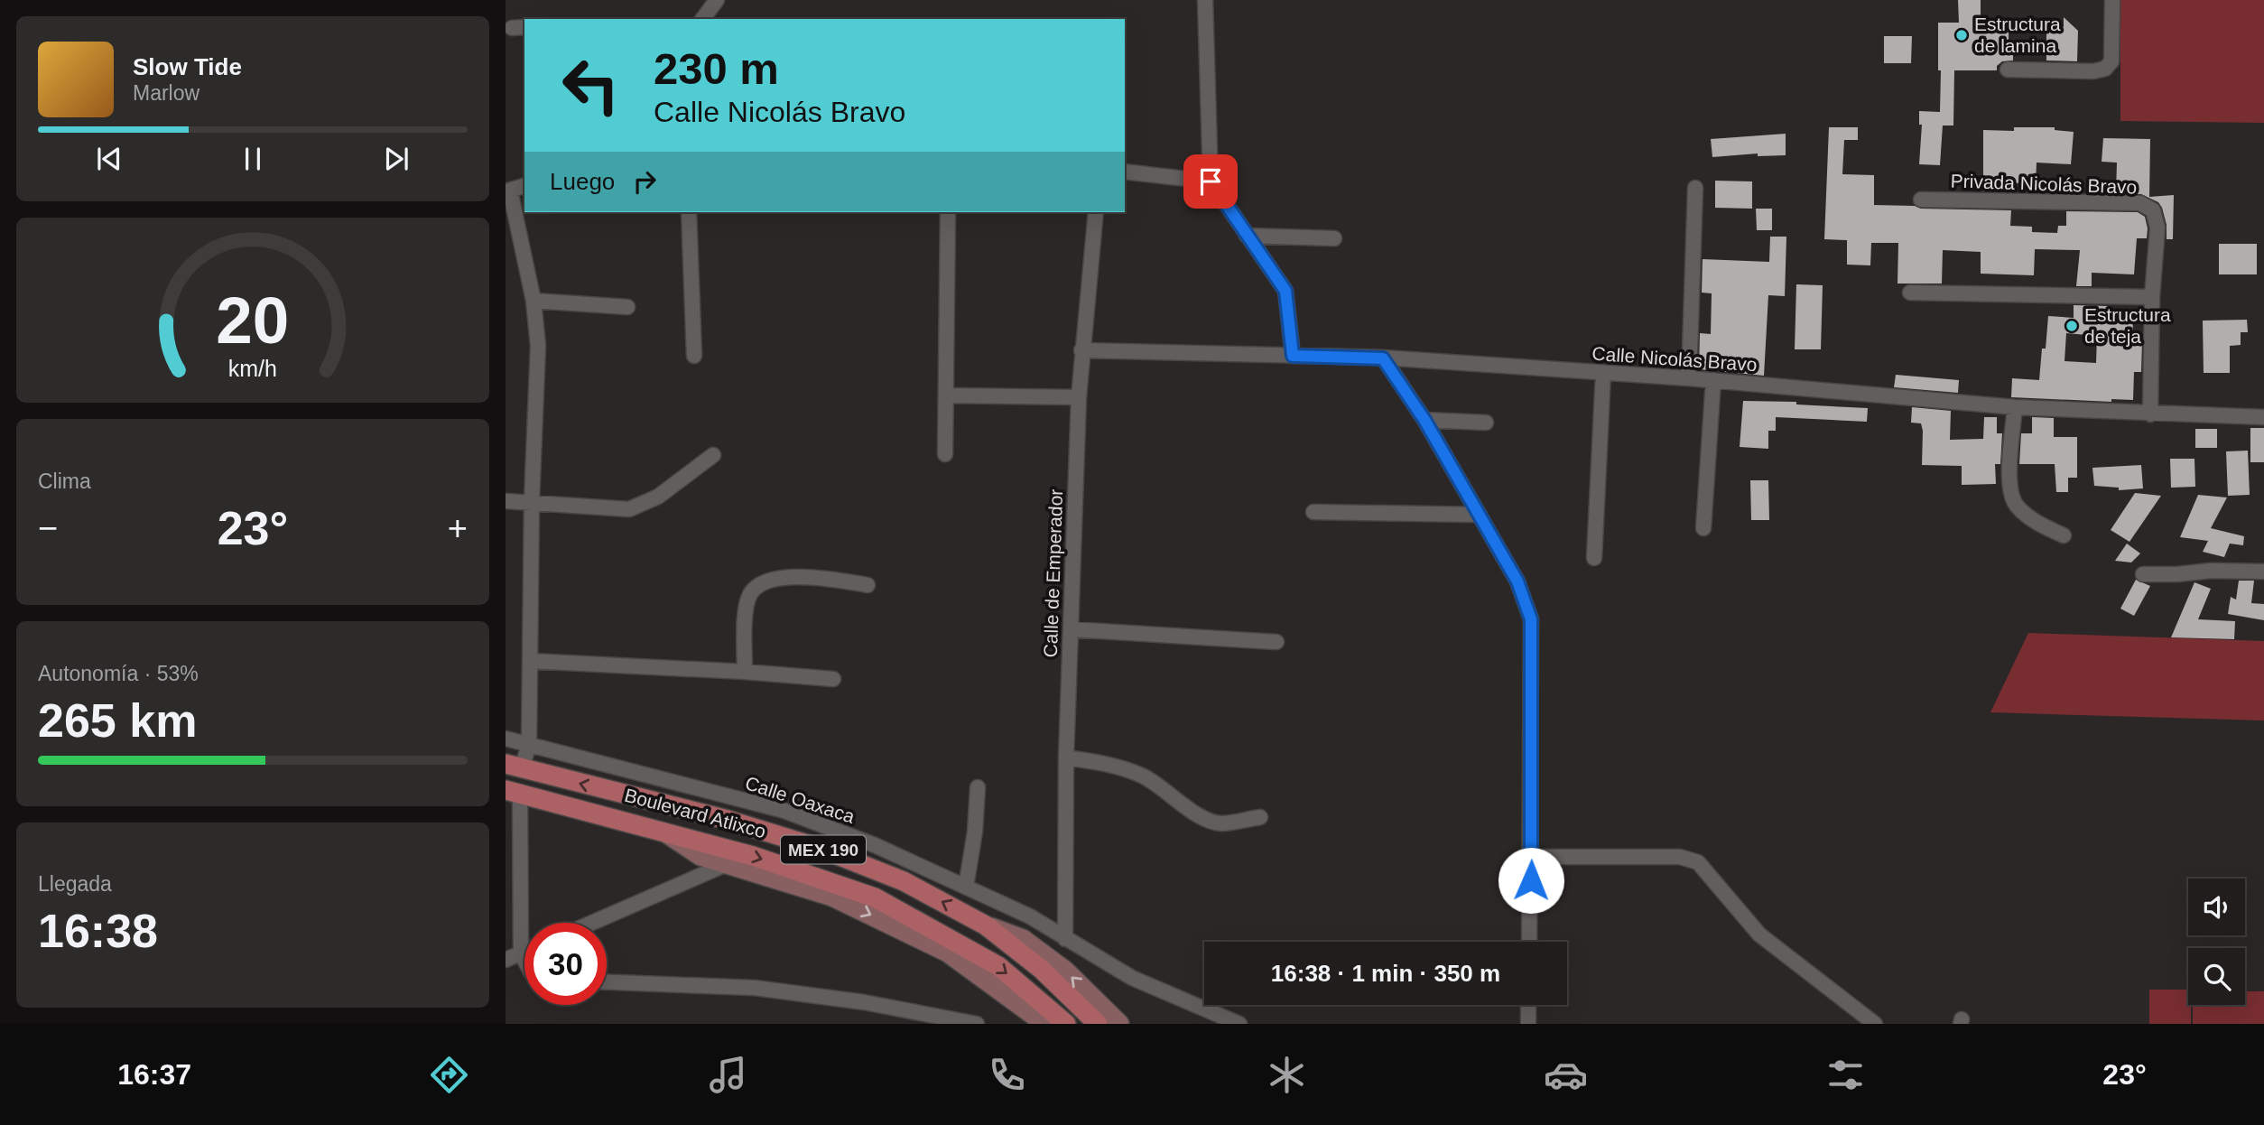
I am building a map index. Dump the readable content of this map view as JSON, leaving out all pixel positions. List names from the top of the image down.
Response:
{
  "streets": {
    "main road": ["Boulevard Atlixco", "MEX 190"],
    "street": [
      "Privada Nicolás Bravo",
      "Calle Nicolás Bravo",
      "Calle de Emperador",
      "Calle Oaxaca"
    ]
  },
  "crossings": [
    ["Privada Nicolás Bravo", "Calle Nicolás Bravo"],
    ["Calle Nicolás Bravo", "Calle de Emperador"],
    ["Calle de Emperador", "Calle Oaxaca"]
  ],
  "places": ["Estructura de lamina", "Estructura de teja"],
  "page": {
    "turn": ["230 m", "Calle Nicolás Bravo"],
    "song": ["Slow Tide", "Marlow"],
    "then": "Luego",
    "tile": [
      "Clima",
      ["Autonomía · 53%", "265 km"],
      ["Llegada", "16:38"]
    ],
    "heat": ["−", "23°", "+"],
    "limit": "30",
    "trip": "16:38 · 1 min · 350 m",
    "tabs": ["16:37", "23°"],
    "gauge": ["20", "km/h"]
  }
}
